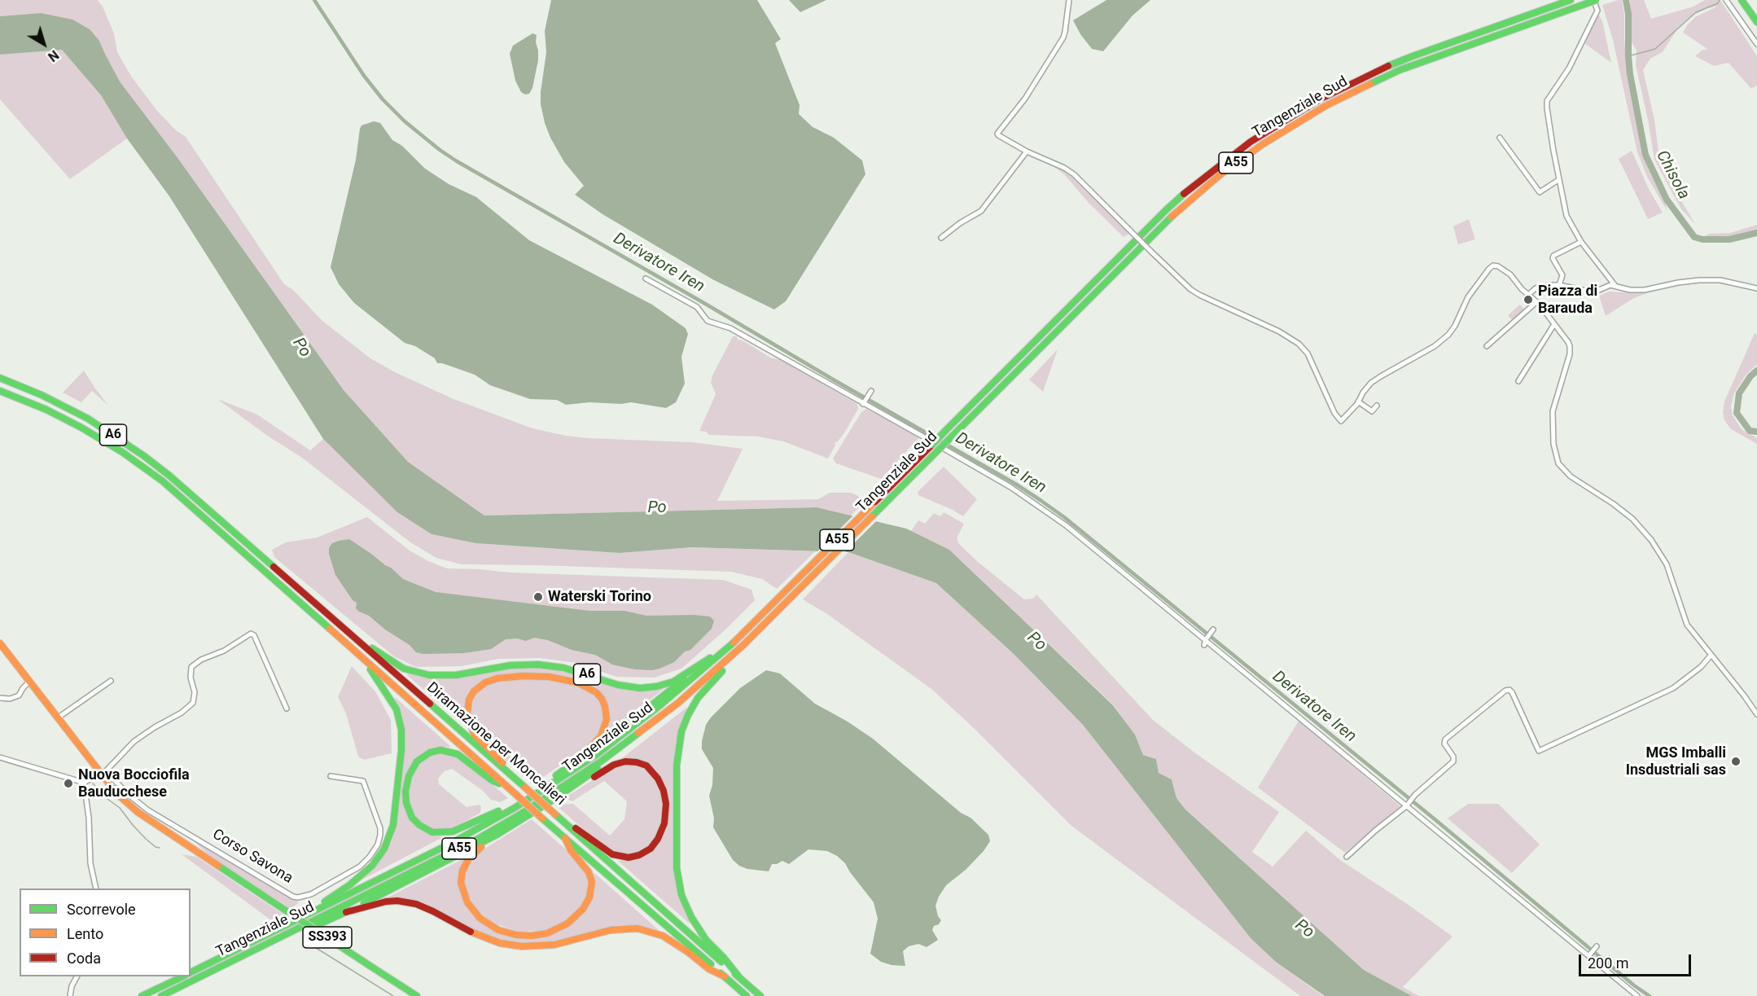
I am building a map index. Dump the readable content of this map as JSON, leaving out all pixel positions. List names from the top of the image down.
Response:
{
  "streets": {
    "main road": [
      "Tangenziale Sud",
      "A55",
      "A6",
      "Diramazione per Moncalieri",
      "Corso Savona",
      "SS393"
    ]
  },
  "crossings": [
    ["Tangenziale Sud", "A55"],
    ["Tangenziale Sud", "A6"],
    ["A6", "Diramazione per Moncalieri"]
  ],
  "water": ["Chisola", "Derivatore Iren", "Po"],
  "places": [
    "Piazza di Barauda",
    "Waterski Torino",
    "MGS Imballi Insdustriali sas",
    "Nuova Bocciofila Bauducchese"
  ],
  "legend": ["Scorrevole", "Lento", "Coda"],
  "scale_bar": "200 m",
  "north": "bottom right"
}
